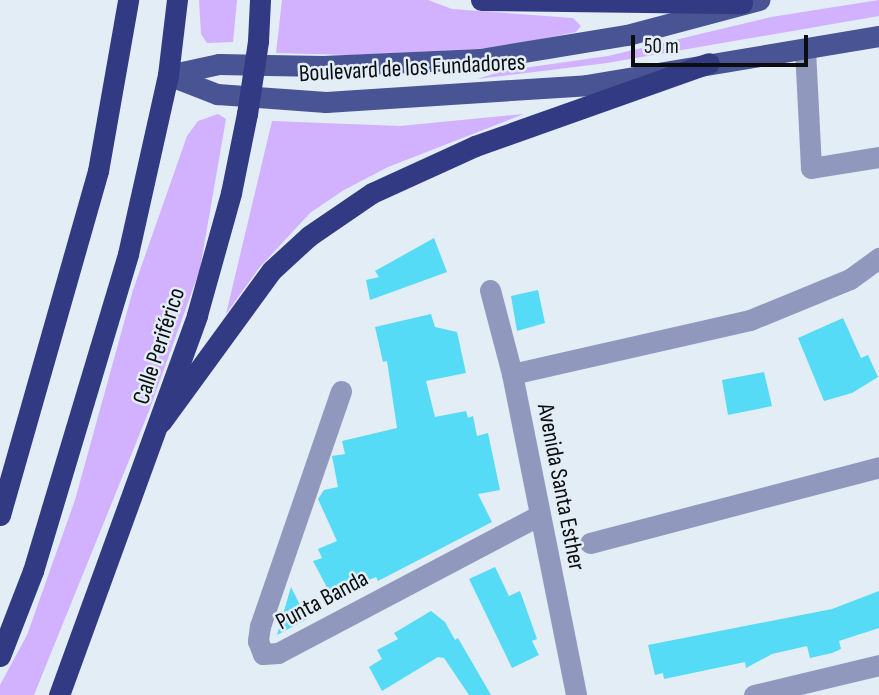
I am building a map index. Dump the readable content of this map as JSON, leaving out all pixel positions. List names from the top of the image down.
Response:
{
  "streets": {
    "highway": ["Calle Periférico"],
    "main road": ["Boulevard de los Fundadores"],
    "street": ["Avenida Santa Esther", "Punta Banda"]
  },
  "crossings": [
    ["Avenida Santa Esther", "Punta Banda"]
  ],
  "scale_bar": "50 m"
}
